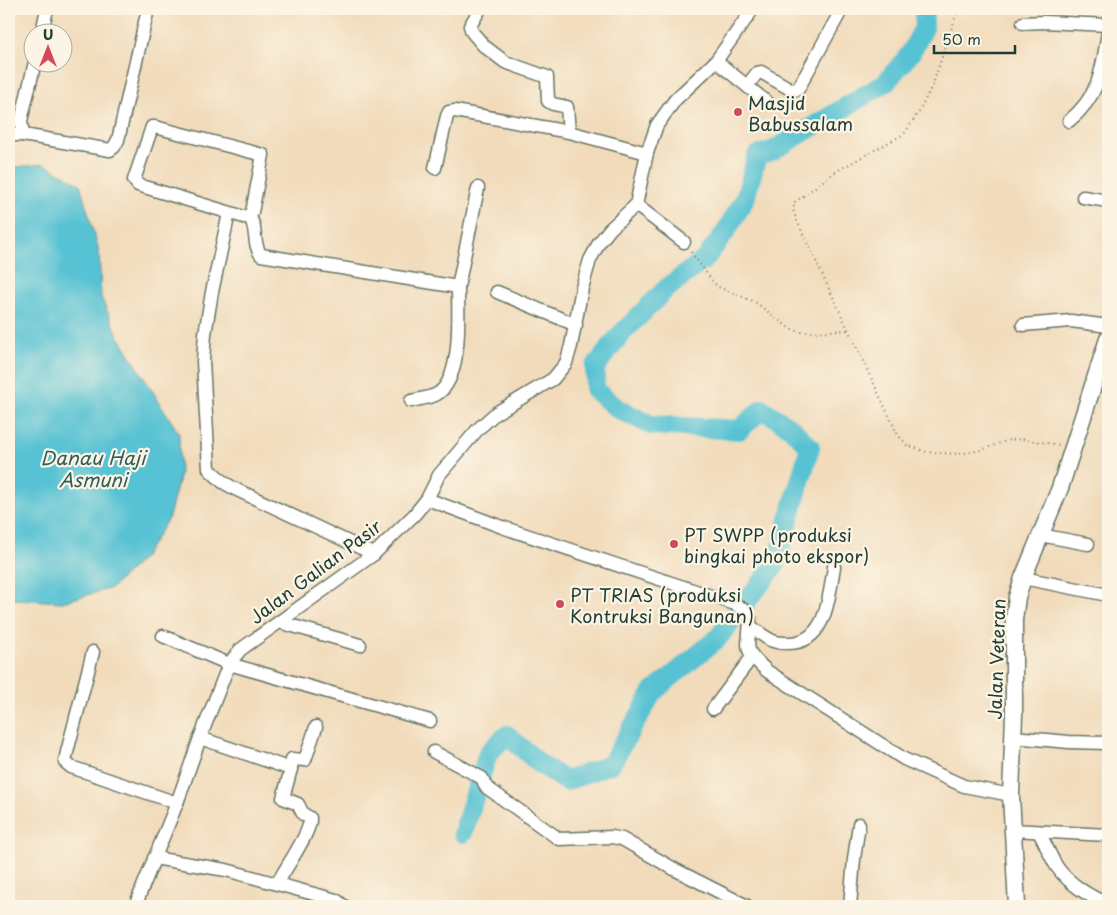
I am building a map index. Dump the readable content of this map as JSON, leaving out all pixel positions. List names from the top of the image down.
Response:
{
  "streets": {
    "main road": ["Jalan Veteran"],
    "street": ["Jalan Galian Pasir"]
  },
  "water": ["Danau Haji Asmuni"],
  "places": ["Masjid Babussalam", "PT SWPP (produksi bingkai photo ekspor)", "PT TRIAS (produksi Kontruksi Bangunan)"],
  "scale_bar": "50 m",
  "north": "top"
}
